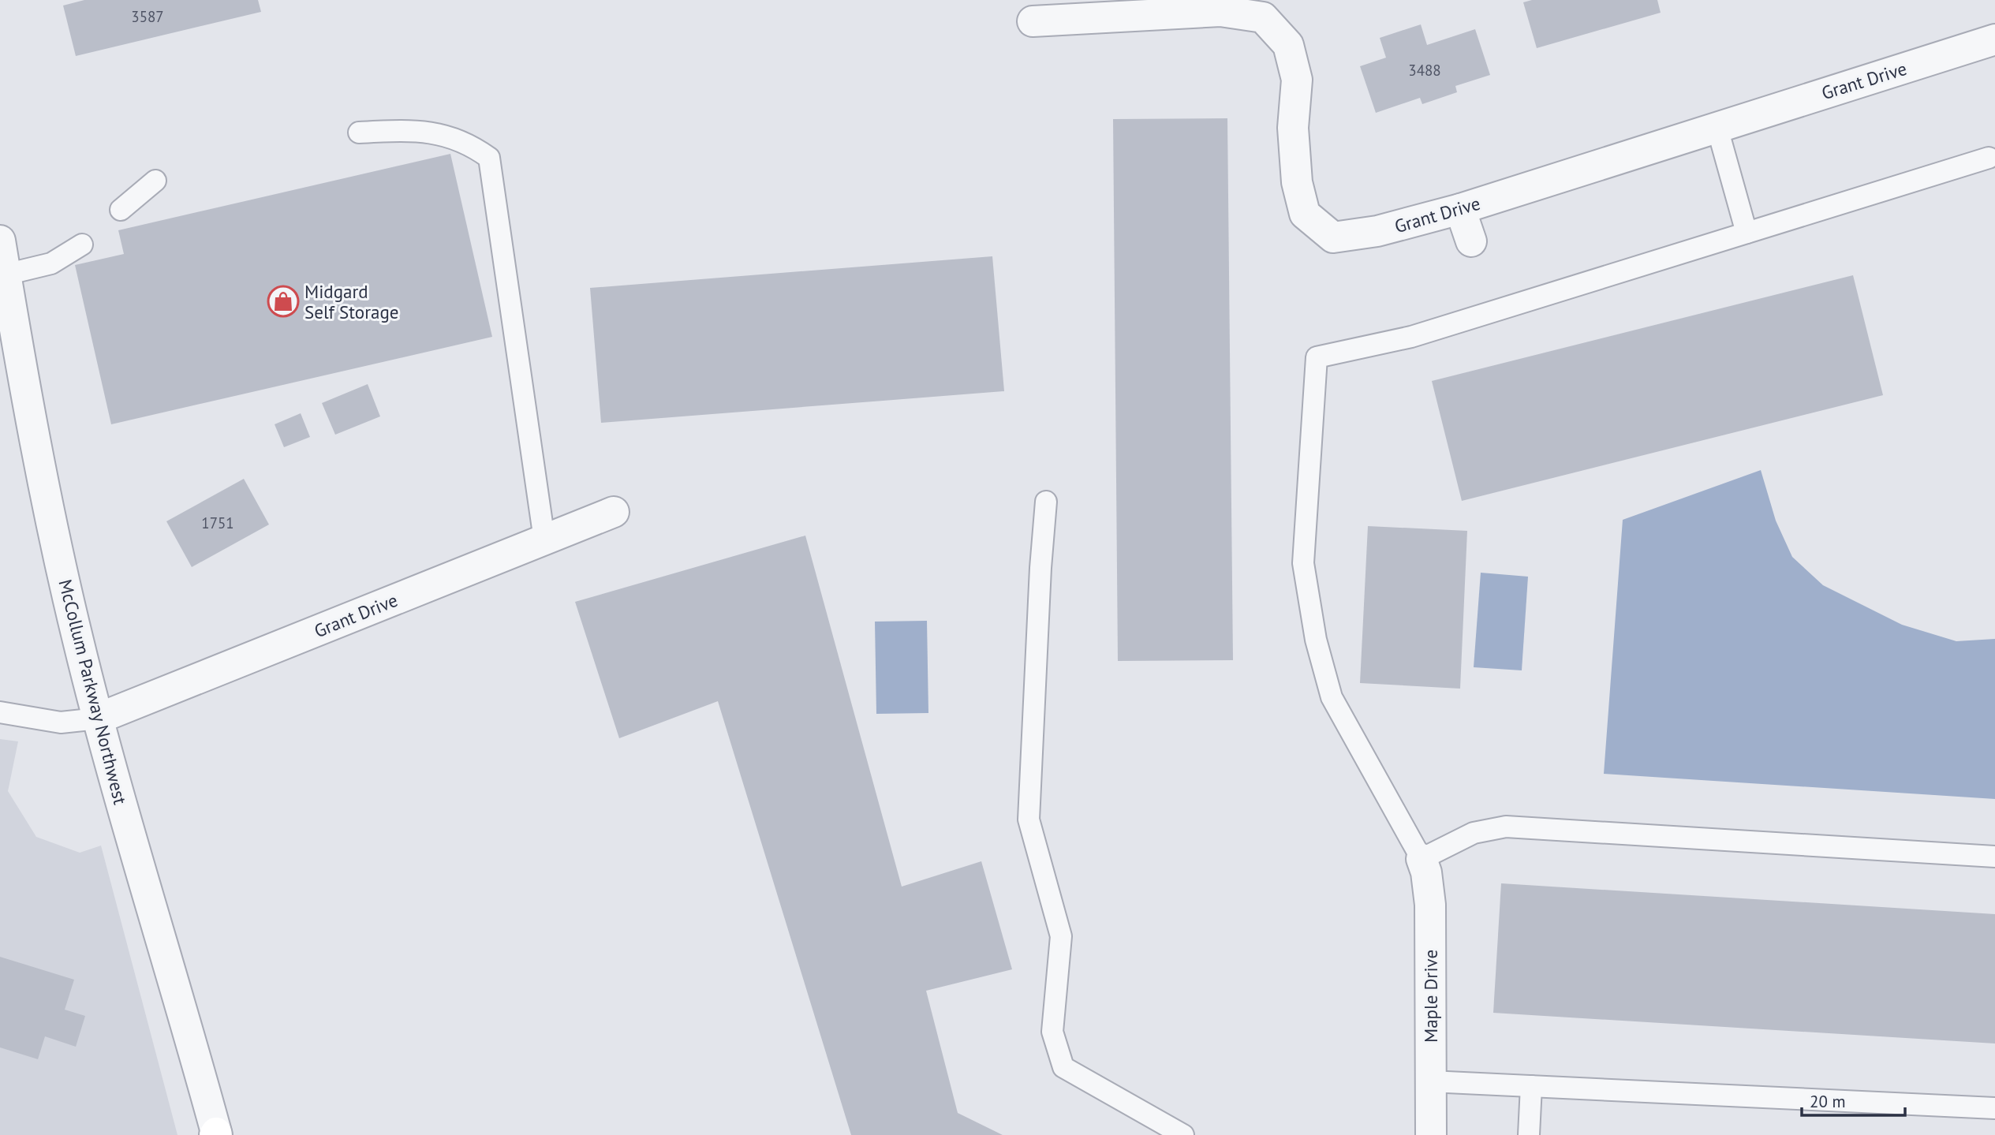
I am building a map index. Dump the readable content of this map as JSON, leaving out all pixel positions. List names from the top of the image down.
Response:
{
  "streets": {
    "street": ["Grant Drive", "McCollum Parkway Northwest", "Maple Drive"]
  },
  "crossings": [
    ["Grant Drive", "McCollum Parkway Northwest"]
  ],
  "places": {
    "shop": ["Midgard Self Storage"]
  },
  "house_numbers": ["3587", "3488", "1751"],
  "scale_bar": "20 m"
}
